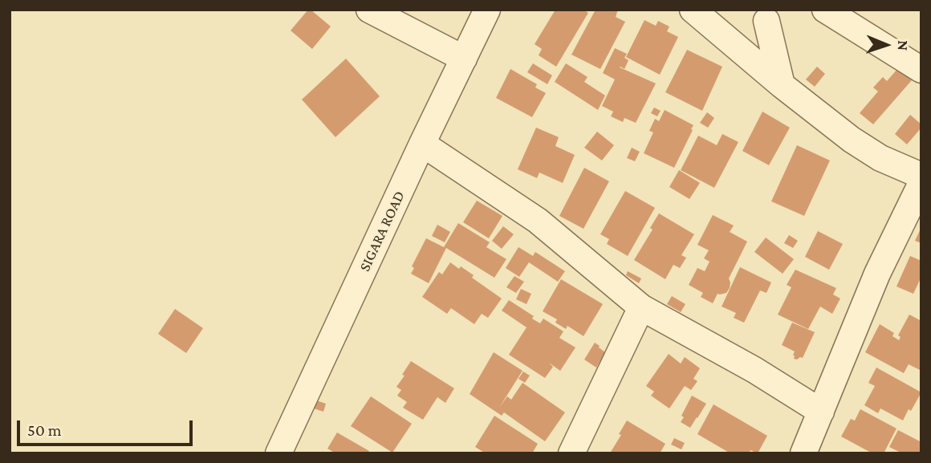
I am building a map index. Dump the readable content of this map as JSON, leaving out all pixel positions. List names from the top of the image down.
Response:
{
  "streets": {
    "street": ["SIGARA ROAD"]
  },
  "scale_bar": "50 m",
  "north": "right"
}
